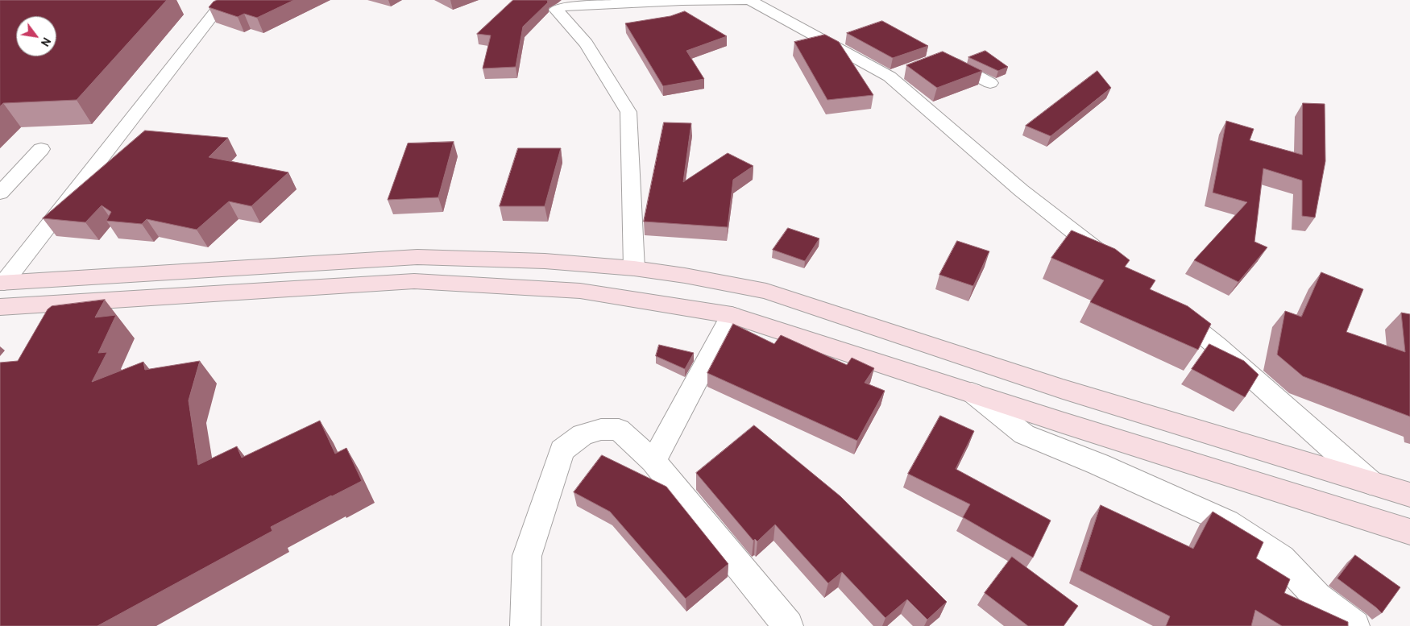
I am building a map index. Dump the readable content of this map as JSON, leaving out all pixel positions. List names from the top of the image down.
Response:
{
  "north": "bottom right"
}
